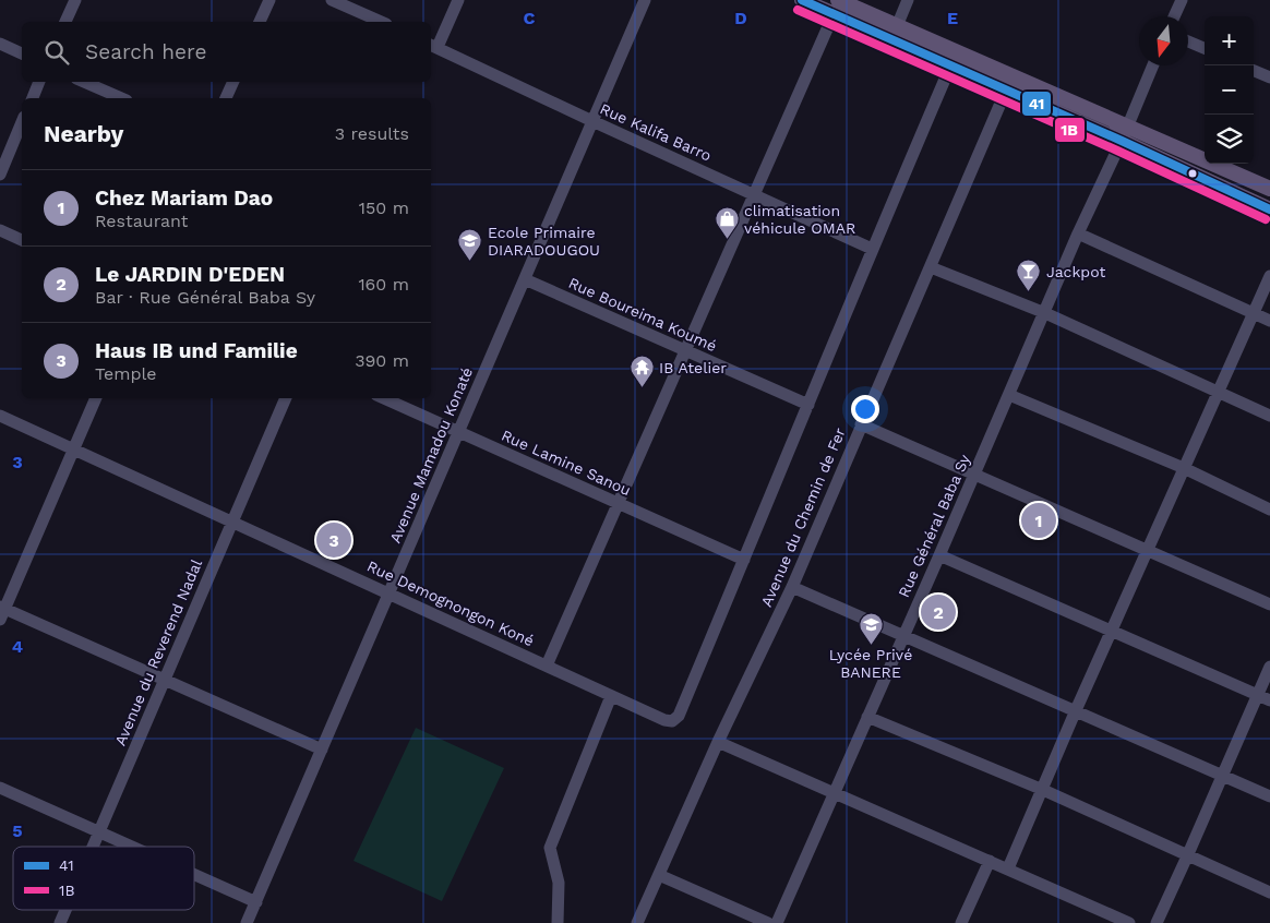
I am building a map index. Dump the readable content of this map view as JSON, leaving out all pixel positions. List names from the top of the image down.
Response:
{
  "streets": {
    "street": [
      "Rue Kalifa Barro",
      "Rue Boureima Koumé",
      "Avenue Mamadou Konaté",
      "Rue Lamine Sanou",
      "Avenue du Chemin de Fer",
      "Rue Général Baba Sy",
      "Rue Demognongon Koné",
      "Avenue du Reverend Nadal"
    ]
  },
  "crossings": [
    ["Rue Kalifa Barro", "Avenue Mamadou Konaté"],
    ["Rue Boureima Koumé", "Avenue Mamadou Konaté"],
    ["Avenue Mamadou Konaté", "Rue Lamine Sanou"],
    ["Avenue Mamadou Konaté", "Rue Demognongon Koné"],
    ["Rue Lamine Sanou", "Rue Demognongon Koné"],
    ["Rue Demognongon Koné", "Avenue du Reverend Nadal"]
  ],
  "places": {
    "shop": ["climatisation véhicule OMAR"],
    "school or university": ["Ecole Primaire DIARADOUGOU", "Lycée Privé BANERE"],
    "bar": ["Jackpot"],
    "temple": ["IB Atelier"]
  },
  "lines": ["transit line 41", "transit line 1B"],
  "legend": ["41", "1B"],
  "north": "bottom",
  "page": {
    "map_buttons": ["+", "−"],
    "search": "Search here",
    "heading": ["Nearby", "3 results"],
    "list": [
      {
        "mark": "1",
        "name": "Chez Mariam Dao",
        "note": "Restaurant",
        "value": "150 m"
      },
      {
        "mark": "2",
        "name": "Le JARDIN D'EDEN",
        "note": "Bar · Rue Général Baba Sy",
        "value": "160 m"
      },
      {
        "mark": "3",
        "name": "Haus IB und Familie",
        "note": "Temple",
        "value": "390 m"
      }
    ],
    "pins": ["1", "3", "2"]
  },
  "grid": {
    "columns": ["C", "D", "E"],
    "rows": ["3", "4", "5"]
  }
}
